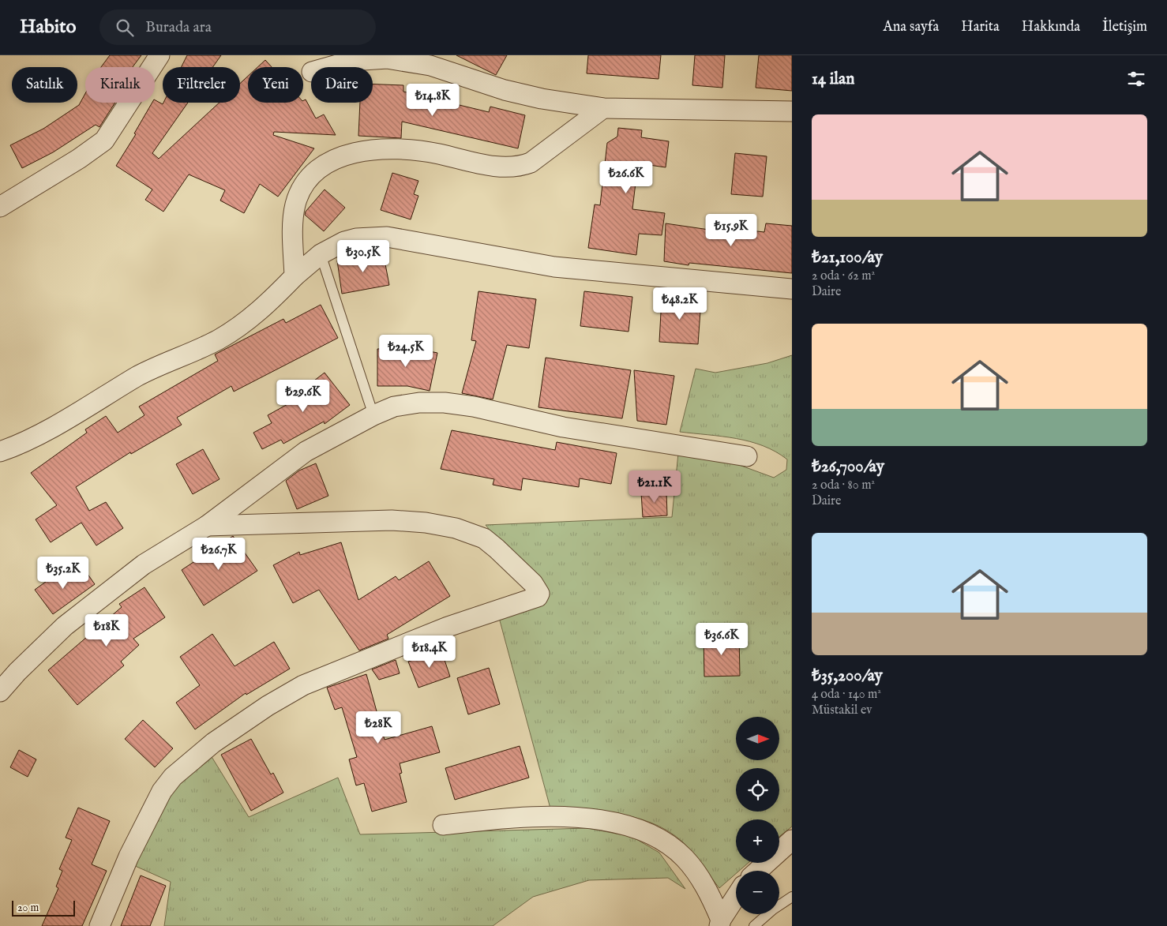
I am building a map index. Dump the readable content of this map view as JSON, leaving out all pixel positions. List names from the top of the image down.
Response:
{
  "scale_bar": "20 m",
  "north": "right",
  "page": {
    "header": "Habito",
    "search": "Burada ara",
    "nav": [
      "Ana sayfa",
      "Harita",
      "Hakkında",
      "İletişim"
    ],
    "heading": "14 ilan",
    "chip": [
      "Satılık",
      "Kiralık",
      "Filtreler",
      "Yeni",
      "Daire"
    ],
    "price": [
      "₺14.8K",
      "₺26.6K",
      "₺15.9K",
      "₺30.5K",
      "₺48.2K",
      "₺24.5K",
      "₺29.6K",
      "₺21.1K",
      "₺26.7K",
      "₺35.2K",
      "₺18K",
      "₺36.6K",
      "₺18.4K",
      "₺28K"
    ],
    "list": [
      {
        "name": "₺21,100/ay",
        "note": "2 oda · 62 m² · Daire"
      },
      {
        "name": "₺26,700/ay",
        "note": "2 oda · 80 m² · Daire"
      },
      {
        "name": "₺35,200/ay",
        "note": "4 oda · 140 m² · Müstakil ev"
      }
    ],
    "map_buttons": ["+", "−"],
    "scale": "20 m"
  }
}
